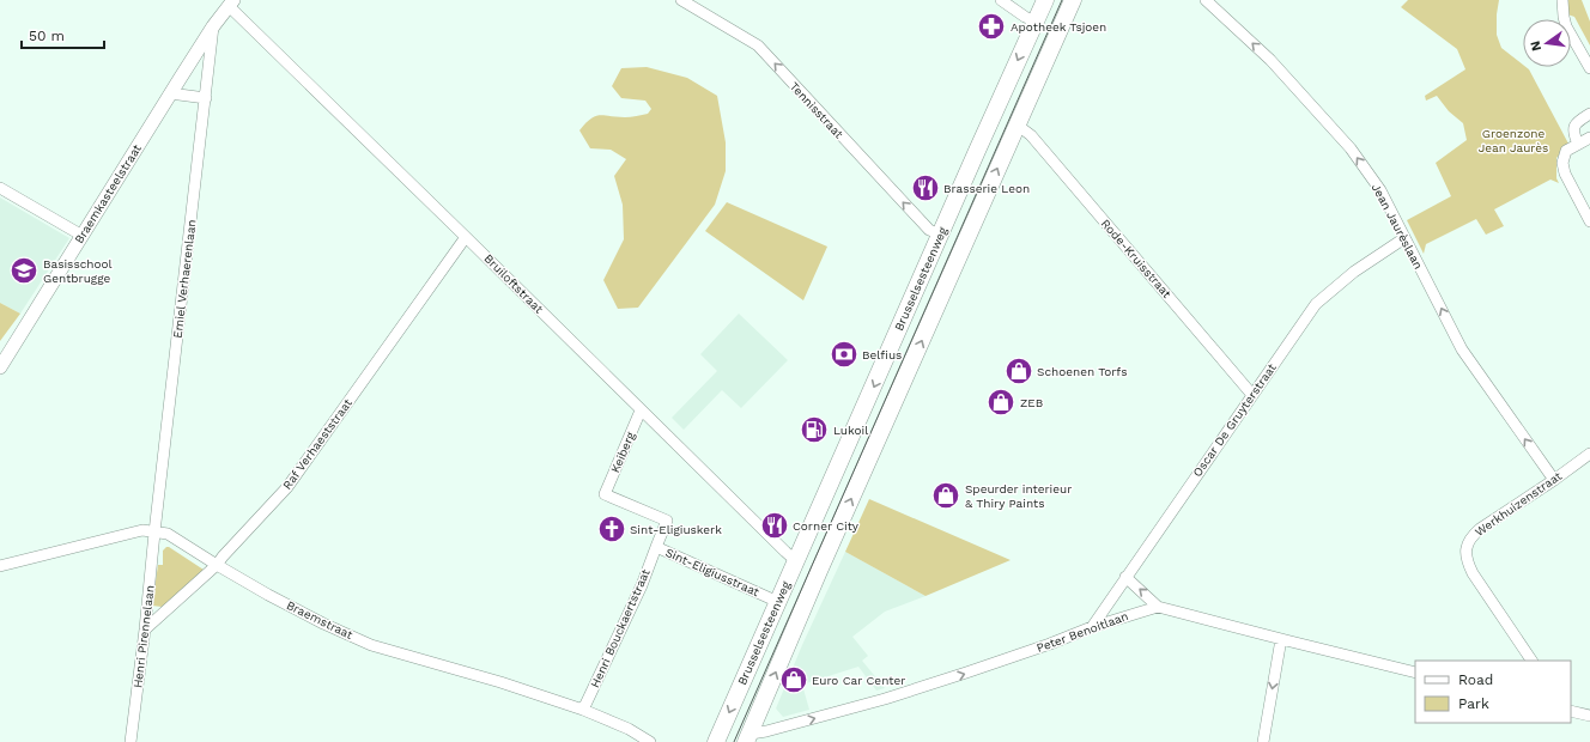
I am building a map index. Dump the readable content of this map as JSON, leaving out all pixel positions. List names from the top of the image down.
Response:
{
  "streets": {
    "main road": ["Brusselsesteenweg"],
    "street": [
      "Tennisstraat",
      "Braemkasteelstraat",
      "Jean Jaurèslaan",
      "Rode-Kruisstraat",
      "Emiel Verhaerenlaan",
      "Bruiloftstraat",
      "Oscar De Gruyterstraat",
      "Raf Verhaeststraat",
      "Keiberg",
      "Werkhuizenstraat",
      "Sint-Eligiusstraat",
      "Braemstraat",
      "Henri Bouckaertstraat",
      "Peter Benoitlaan",
      "Henri Pirennelaan"
    ]
  },
  "crossings": [
    ["Tennisstraat", "Brusselsesteenweg"],
    ["Braemkasteelstraat", "Emiel Verhaerenlaan"],
    ["Braemkasteelstraat", "Bruiloftstraat"],
    ["Jean Jaurèslaan", "Oscar De Gruyterstraat"],
    ["Jean Jaurèslaan", "Werkhuizenstraat"],
    ["Rode-Kruisstraat", "Oscar De Gruyterstraat"],
    ["Emiel Verhaerenlaan", "Braemstraat"],
    ["Emiel Verhaerenlaan", "Henri Pirennelaan"],
    ["Brusselsesteenweg", "Bruiloftstraat"],
    ["Brusselsesteenweg", "Sint-Eligiusstraat"],
    ["Bruiloftstraat", "Raf Verhaeststraat"],
    ["Bruiloftstraat", "Keiberg"],
    ["Oscar De Gruyterstraat", "Peter Benoitlaan"],
    ["Raf Verhaeststraat", "Braemstraat"],
    ["Raf Verhaeststraat", "Henri Pirennelaan"],
    ["Keiberg", "Sint-Eligiusstraat"],
    ["Sint-Eligiusstraat", "Henri Bouckaertstraat"],
    ["Braemstraat", "Henri Bouckaertstraat"],
    ["Braemstraat", "Henri Pirennelaan"]
  ],
  "one_way": ["Tennisstraat", "Jean Jaurèslaan", "Peter Benoitlaan"],
  "parks": ["Groenzone Jean Jaurès"],
  "places": {
    "pharmacy": ["Apotheek Tsjoen"],
    "restaurant": ["Brasserie Leon", "Corner City"],
    "school or university": ["Basisschool Gentbrugge"],
    "bank": ["Belfius"],
    "shop": [
      "Schoenen Torfs",
      "ZEB",
      "Speurder interieur & Thiry Paints",
      "Euro Car Center"
    ],
    "fuel station": ["Lukoil"],
    "church": ["Sint-Eligiuskerk"]
  },
  "legend": ["Road", "Park"],
  "scale_bar": "50 m",
  "north": "left"
}
